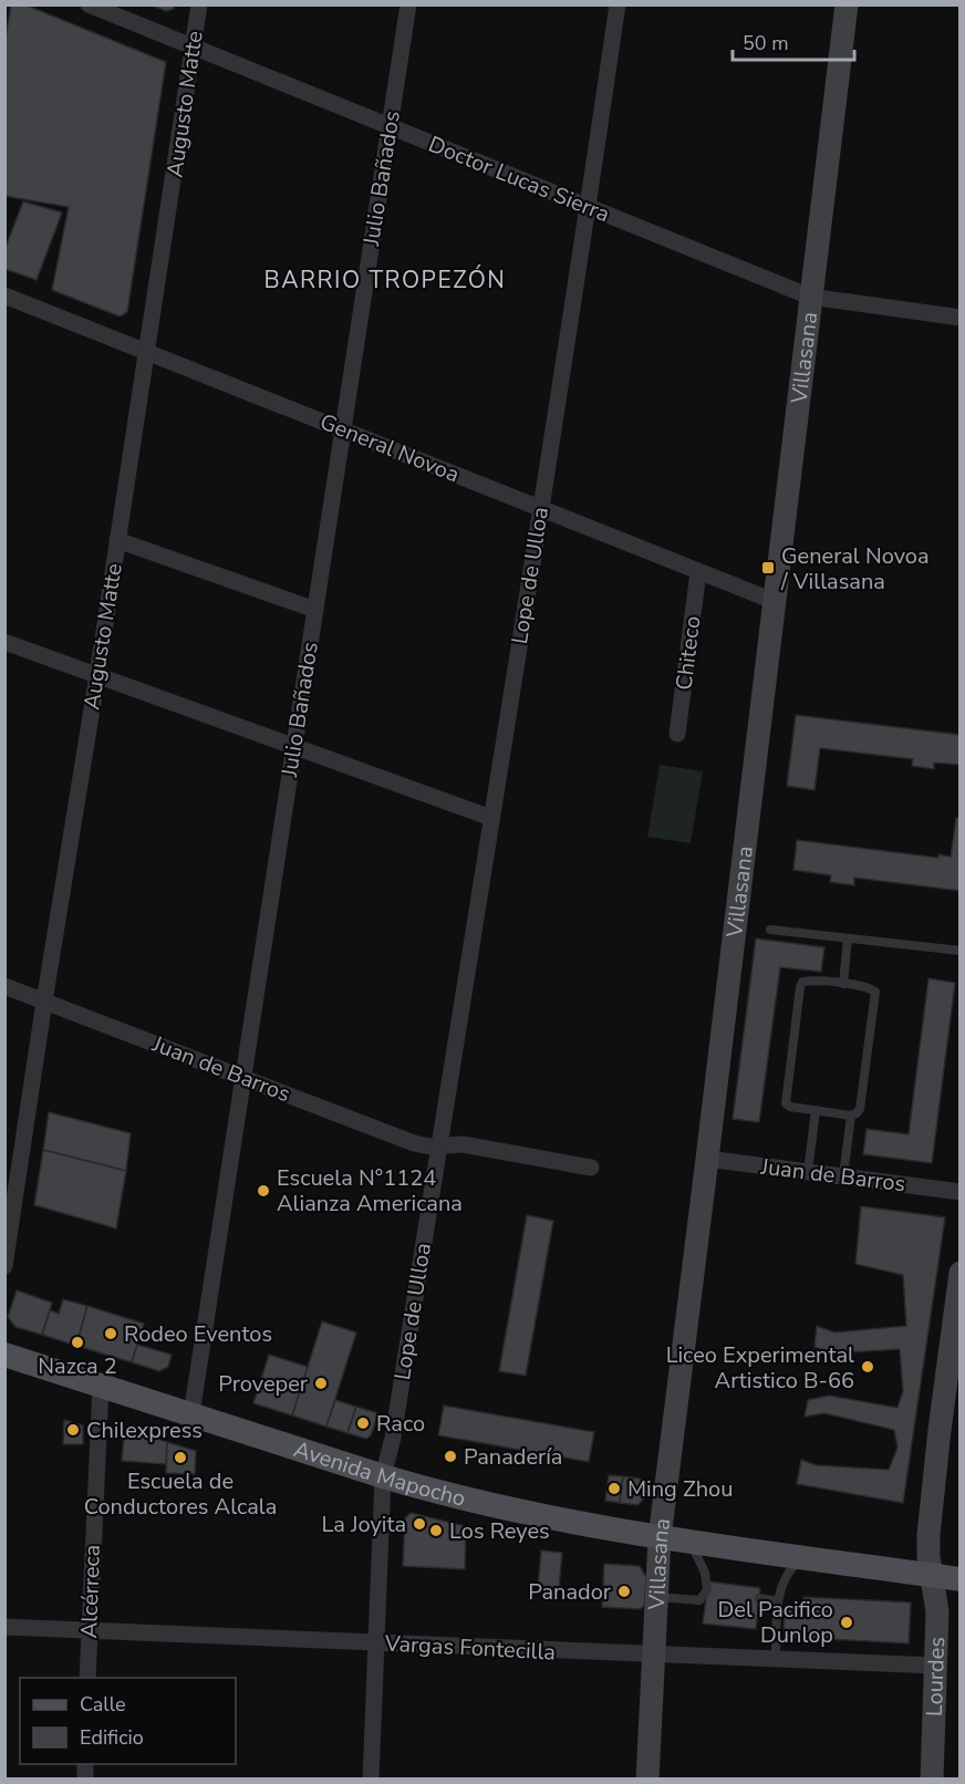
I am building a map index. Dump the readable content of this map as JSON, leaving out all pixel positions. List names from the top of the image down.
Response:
{
  "streets": {
    "main road": ["Avenida Mapocho"],
    "street": [
      "Augusto Matte",
      "Julio Bañados",
      "Doctor Lucas Sierra",
      "Villasana",
      "General Novoa",
      "Lope de Ulloa",
      "Chiteco",
      "Juan de Barros",
      "Alcérreca",
      "Vargas Fontecilla",
      "Lourdes"
    ]
  },
  "crossings": [
    ["Augusto Matte", "Doctor Lucas Sierra"],
    ["Augusto Matte", "General Novoa"],
    ["Augusto Matte", "Juan de Barros"],
    ["Julio Bañados", "Doctor Lucas Sierra"],
    ["Julio Bañados", "General Novoa"],
    ["Julio Bañados", "Juan de Barros"],
    ["Julio Bañados", "Avenida Mapocho"],
    ["Doctor Lucas Sierra", "Villasana"],
    ["Doctor Lucas Sierra", "Lope de Ulloa"],
    ["Villasana", "General Novoa"],
    ["Villasana", "Juan de Barros"],
    ["Villasana", "Avenida Mapocho"],
    ["Villasana", "Vargas Fontecilla"],
    ["General Novoa", "Lope de Ulloa"],
    ["General Novoa", "Chiteco"],
    ["Lope de Ulloa", "Juan de Barros"],
    ["Lope de Ulloa", "Avenida Mapocho"],
    ["Lope de Ulloa", "Vargas Fontecilla"],
    ["Avenida Mapocho", "Alcérreca"],
    ["Avenida Mapocho", "Lourdes"],
    ["Alcérreca", "Vargas Fontecilla"],
    ["Vargas Fontecilla", "Lourdes"]
  ],
  "districts": ["BARRIO TROPEZÓN"],
  "places": {
    "transit": ["General Novoa / Villasana"],
    "other": [
      "Escuela N°1124 Alianza Americana",
      "Rodeo Eventos",
      "Nazca 2",
      "Liceo Experimental Artistico B-66",
      "Proveper",
      "Raco",
      "Chilexpress",
      "Panadería",
      "Escuela de Conductores Alcala",
      "Ming Zhou",
      "La Joyita",
      "Los Reyes",
      "Panador",
      "Del Pacifico Dunlop"
    ]
  },
  "legend": ["Calle", "Edificio"],
  "scale_bar": "50 m"
}
